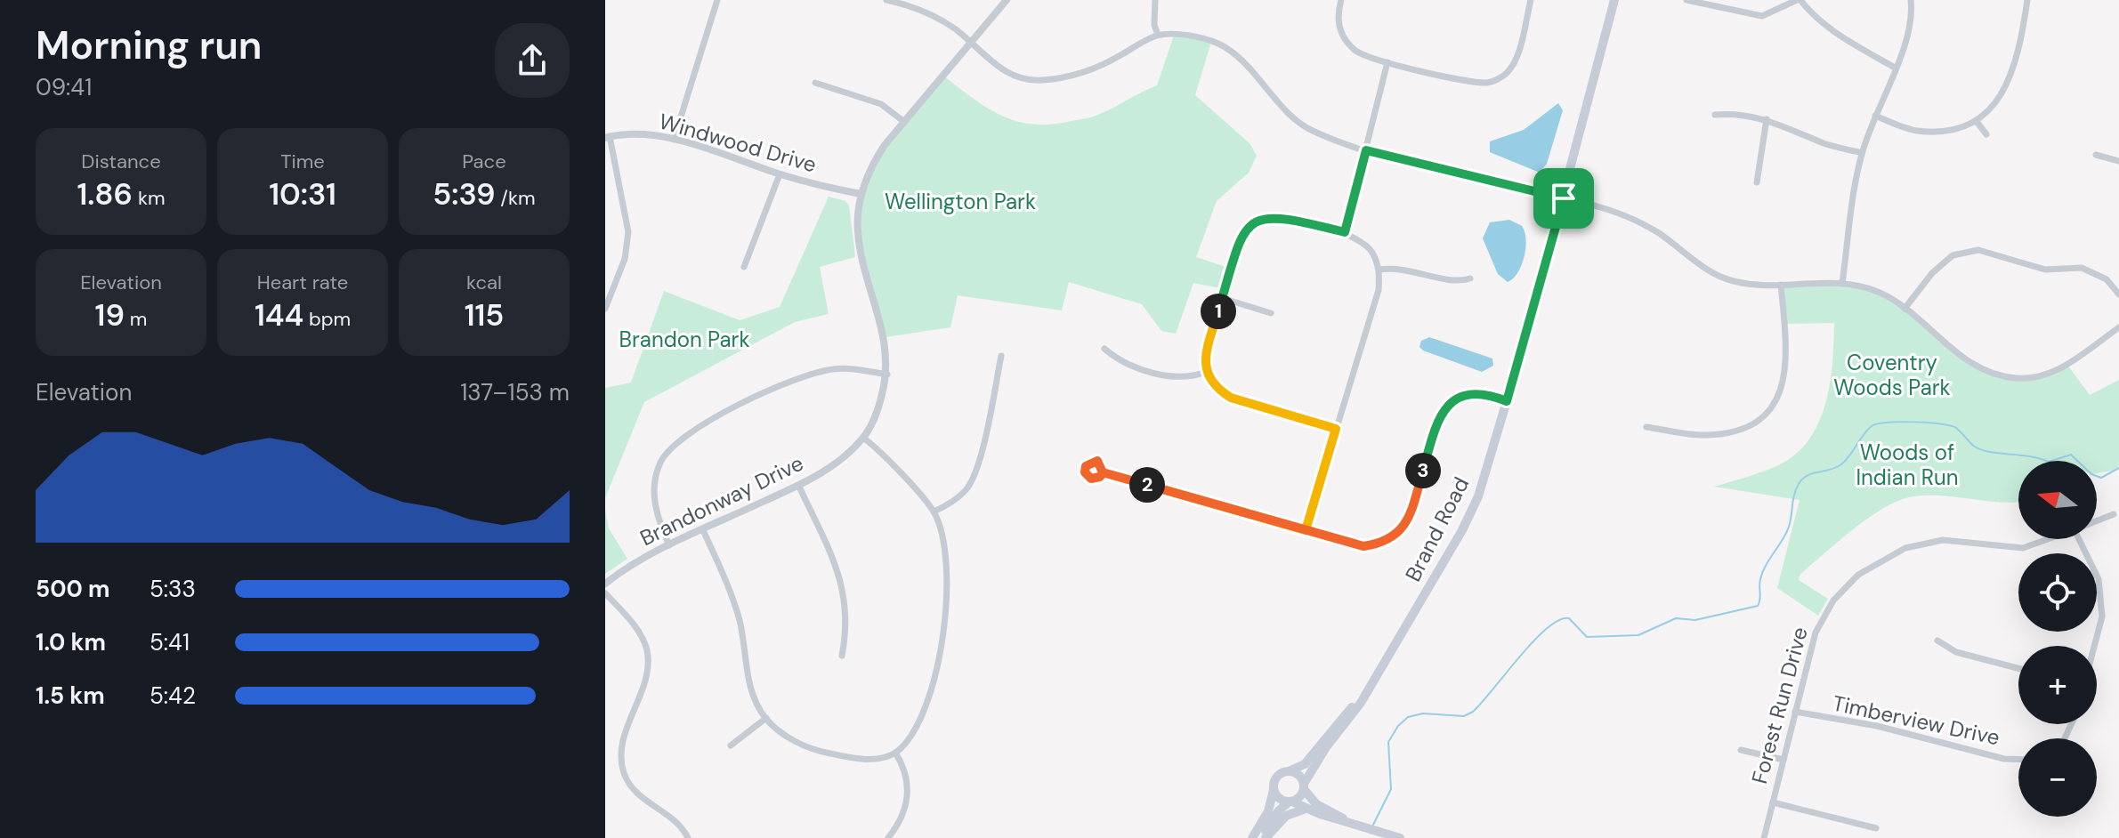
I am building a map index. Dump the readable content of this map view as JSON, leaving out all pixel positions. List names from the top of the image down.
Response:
{
  "streets": {
    "main road": ["Brand Road"],
    "street": [
      "Windwood Drive",
      "Brandonway Drive",
      "Forest Run Drive",
      "Timberview Drive"
    ]
  },
  "crossings": [
    ["Windwood Drive", "Brandonway Drive"],
    ["Forest Run Drive", "Timberview Drive"]
  ],
  "parks": [
    "Wellington Park",
    "Brandon Park",
    "Coventry Woods Park",
    "Woods of Indian Run"
  ],
  "north": "left",
  "page": {
    "heading": ["Morning run", "09:41"],
    "stats": [
      ["Distance", "1.86 km"],
      ["Time", "10:31"],
      ["Pace", "5:39 /km"],
      ["Elevation", "19 m"],
      ["Heart rate", "144 bpm"],
      ["kcal", "115"]
    ],
    "pins": ["1", "3", "2"],
    "chart": ["Elevation", "137–153 m"],
    "map_buttons": ["+", "−"],
    "list": [
      {
        "name": "500 m",
        "note": "5:33"
      },
      {
        "name": "1.0 km",
        "note": "5:41"
      },
      {
        "name": "1.5 km",
        "note": "5:42"
      }
    ]
  }
}
